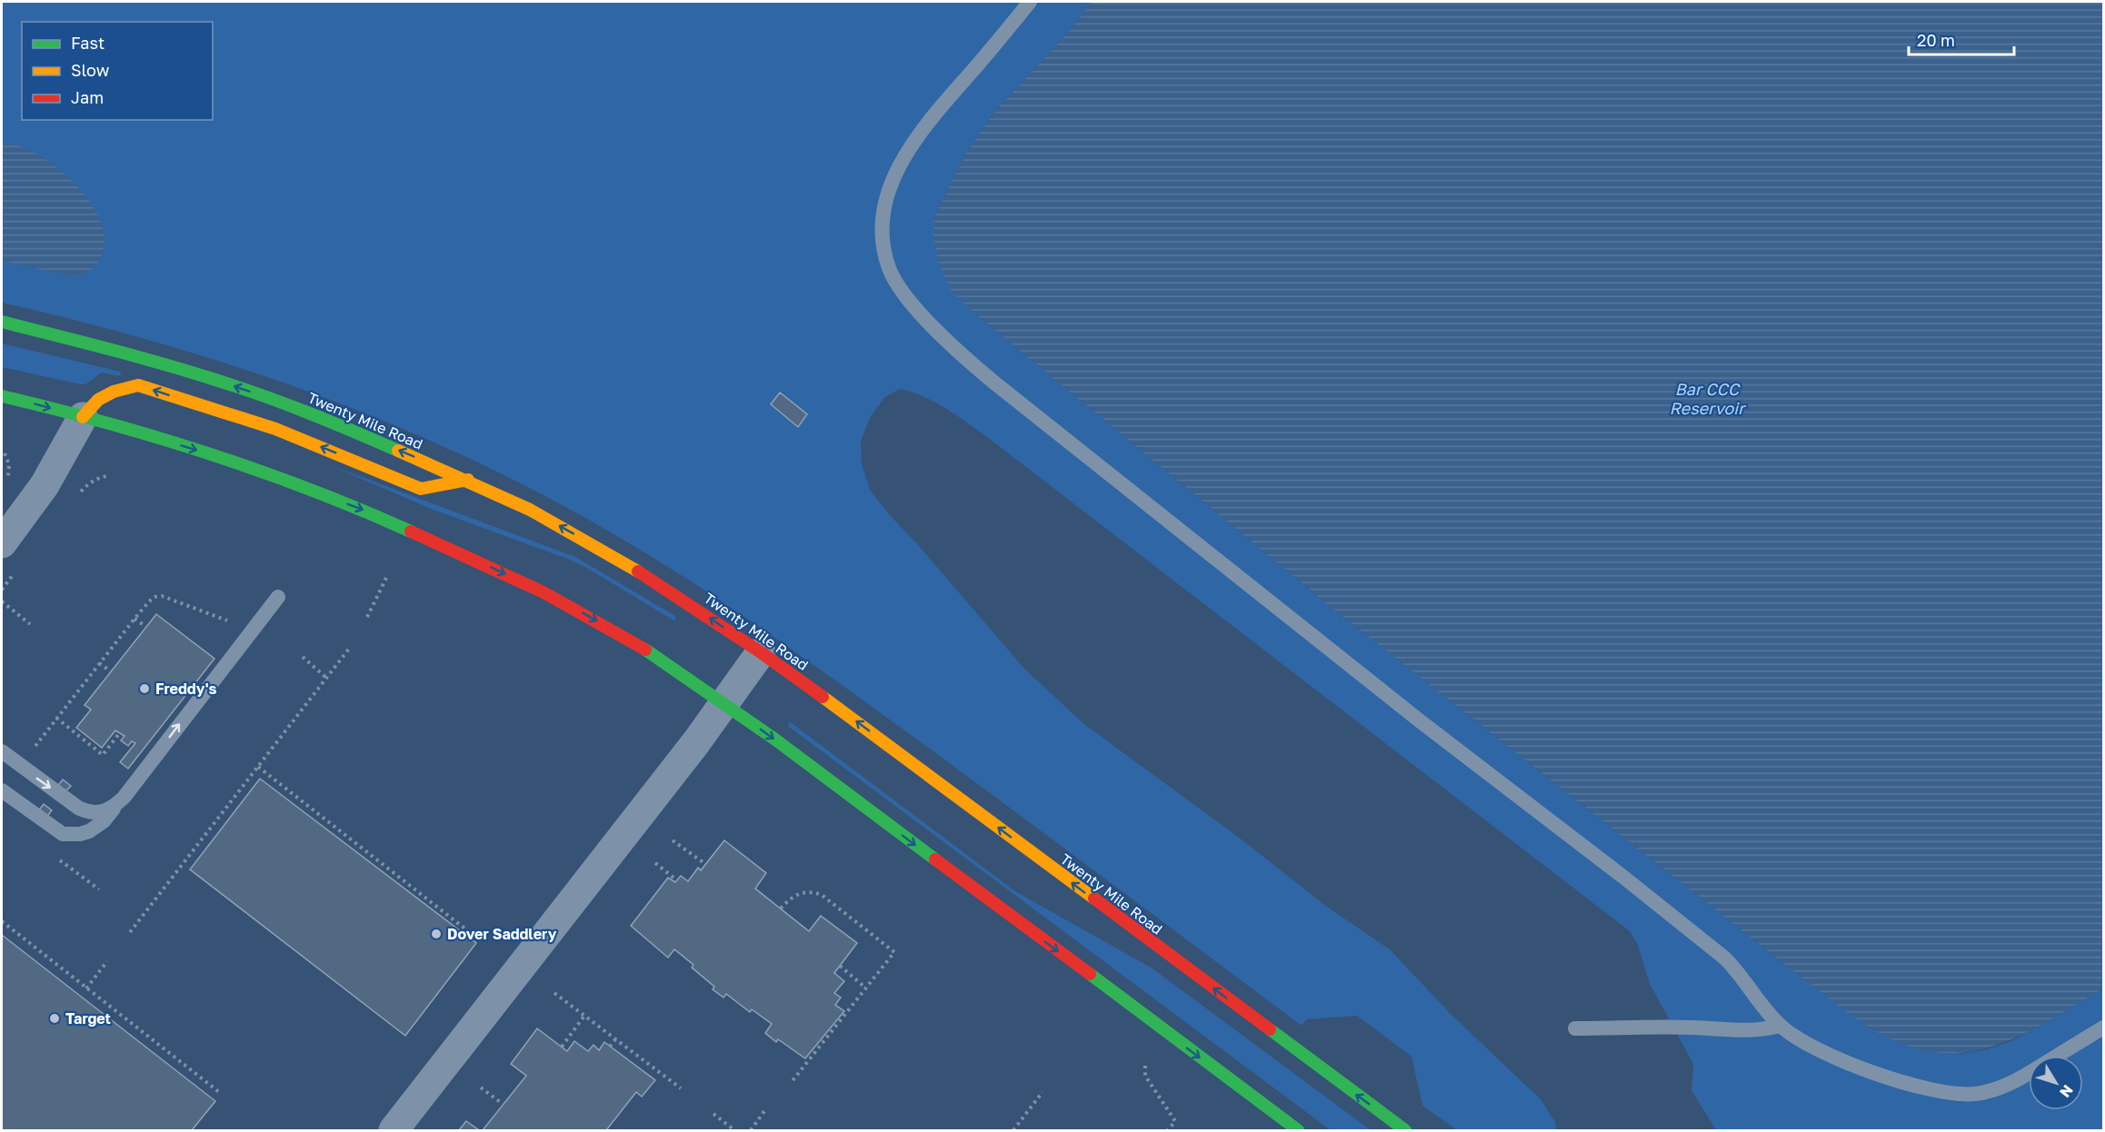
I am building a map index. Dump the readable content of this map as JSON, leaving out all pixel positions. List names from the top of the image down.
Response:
{
  "streets": {
    "main road": ["Twenty Mile Road"]
  },
  "water": ["Bar CCC Reservoir"],
  "places": ["Freddy's", "Dover Saddlery", "Target"],
  "legend": ["Fast", "Slow", "Jam"],
  "scale_bar": "20 m",
  "north": "bottom right"
}
